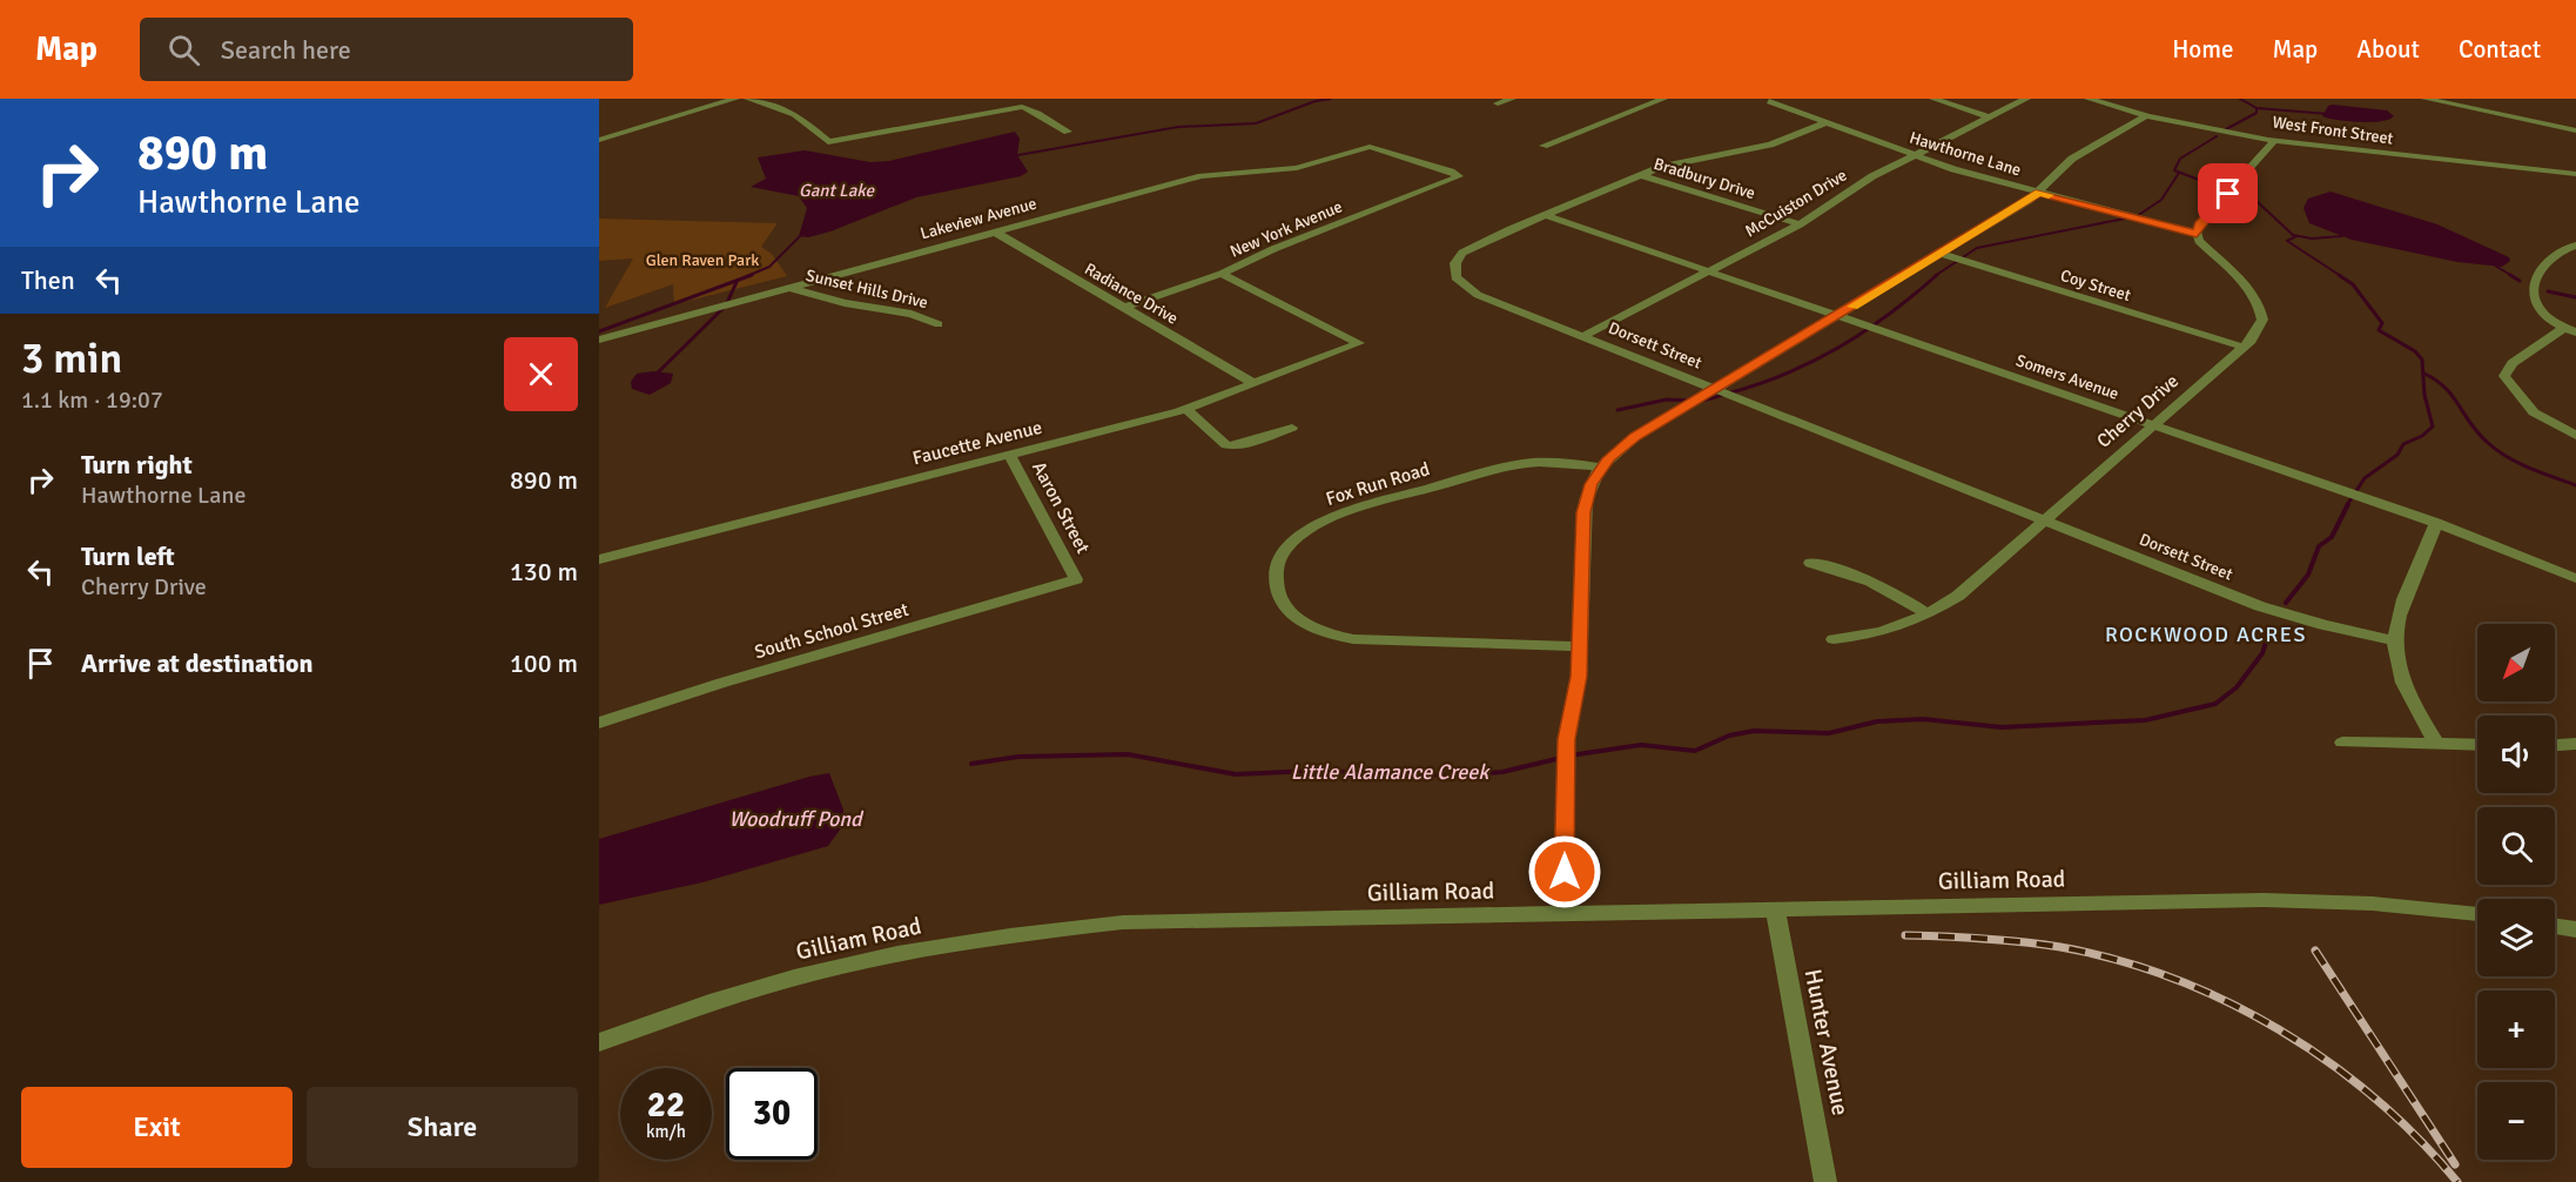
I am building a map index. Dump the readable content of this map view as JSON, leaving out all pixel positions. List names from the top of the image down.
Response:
{
  "streets": {
    "street": [
      "West Front Street",
      "Hawthorne Lane",
      "Bradbury Drive",
      "McCuiston Drive",
      "Lakeview Avenue",
      "New York Avenue",
      "Coy Street",
      "Sunset Hills Drive",
      "Radiance Drive",
      "Dorsett Street",
      "Somers Avenue",
      "Cherry Drive",
      "Faucette Avenue",
      "Fox Run Road",
      "Aaron Street",
      "South School Street",
      "Gilliam Road",
      "Hunter Avenue"
    ]
  },
  "crossings": [
    ["Hawthorne Lane", "McCuiston Drive"],
    ["Hawthorne Lane", "Dorsett Street"],
    ["Hawthorne Lane", "Cherry Drive"],
    ["Bradbury Drive", "McCuiston Drive"],
    ["Bradbury Drive", "Dorsett Street"],
    ["McCuiston Drive", "Dorsett Street"],
    ["McCuiston Drive", "Somers Avenue"],
    ["Lakeview Avenue", "New York Avenue"],
    ["Lakeview Avenue", "Sunset Hills Drive"],
    ["Lakeview Avenue", "Radiance Drive"],
    ["New York Avenue", "Radiance Drive"],
    ["New York Avenue", "Faucette Avenue"],
    ["Coy Street", "Cherry Drive"],
    ["Radiance Drive", "Faucette Avenue"],
    ["Dorsett Street", "Somers Avenue"],
    ["Dorsett Street", "Cherry Drive"],
    ["Somers Avenue", "Cherry Drive"],
    ["Faucette Avenue", "Aaron Street"],
    ["Aaron Street", "South School Street"],
    ["Gilliam Road", "Hunter Avenue"]
  ],
  "districts": ["ROCKWOOD ACRES"],
  "water": ["Gant Lake", "Little Alamance Creek", "Woodruff Pond"],
  "parks": ["Glen Raven Park"],
  "north": "bottom left",
  "page": {
    "header": "Map",
    "search": "Search here",
    "nav": [
      "Home",
      "Map",
      "About",
      "Contact"
    ],
    "turn": ["890 m", "Hawthorne Lane"],
    "then": "Then",
    "heading": ["3 min", "1.1 km · 19:07"],
    "list": [
      {
        "name": "Turn right",
        "note": "Hawthorne Lane",
        "value": "890 m"
      },
      {
        "name": "Turn left",
        "note": "Cherry Drive",
        "value": "130 m"
      },
      {
        "name": "Arrive at destination",
        "value": "100 m"
      }
    ],
    "map_buttons": ["+", "−"],
    "speed": "22 km/h",
    "limit": "30",
    "buttons": ["Exit", "Share"]
  }
}
